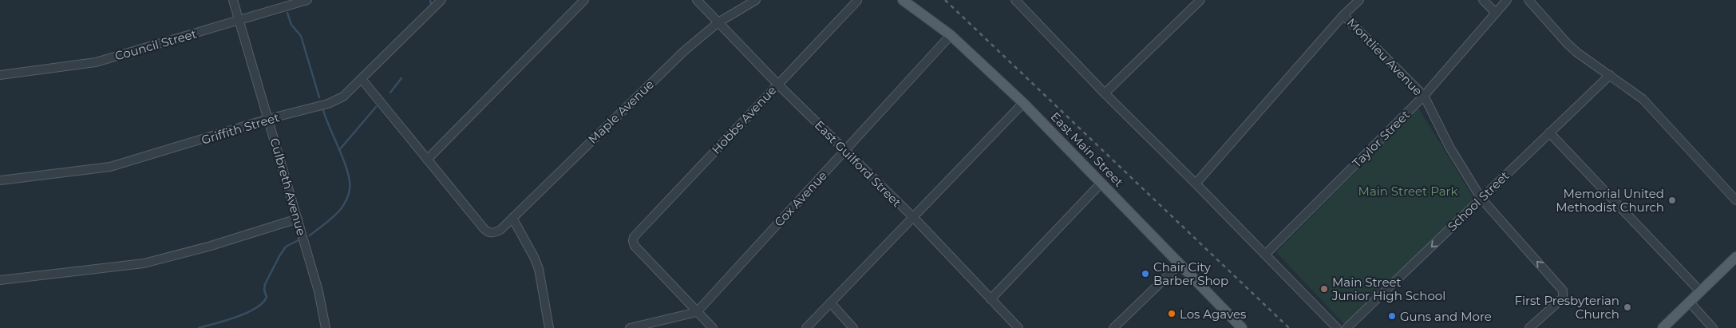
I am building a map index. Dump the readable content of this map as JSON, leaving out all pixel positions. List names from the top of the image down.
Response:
{
  "streets": {
    "main road": ["East Main Street"],
    "street": [
      "Council Street",
      "Montlieu Avenue",
      "Maple Avenue",
      "Hobbs Avenue",
      "Griffith Street",
      "Taylor Street",
      "East Guilford Street",
      "Culbreth Avenue",
      "Cox Avenue",
      "School Street"
    ]
  },
  "crossings": [
    ["Council Street", "Culbreth Avenue"],
    ["Montlieu Avenue", "Taylor Street"],
    ["Montlieu Avenue", "School Street"],
    ["Maple Avenue", "East Guilford Street"],
    ["Hobbs Avenue", "East Guilford Street"],
    ["Hobbs Avenue", "Cox Avenue"],
    ["Griffith Street", "Culbreth Avenue"],
    ["East Main Street", "Cox Avenue"],
    ["East Guilford Street", "Cox Avenue"]
  ],
  "one_way": ["School Street"],
  "parks": ["Main Street Park"],
  "places": [
    "Memorial United Methodist Church",
    "Chair City Barber Shop",
    "Main Street Junior High School",
    "First Presbyterian Church",
    "Los Agaves",
    "Guns and More"
  ]
}
